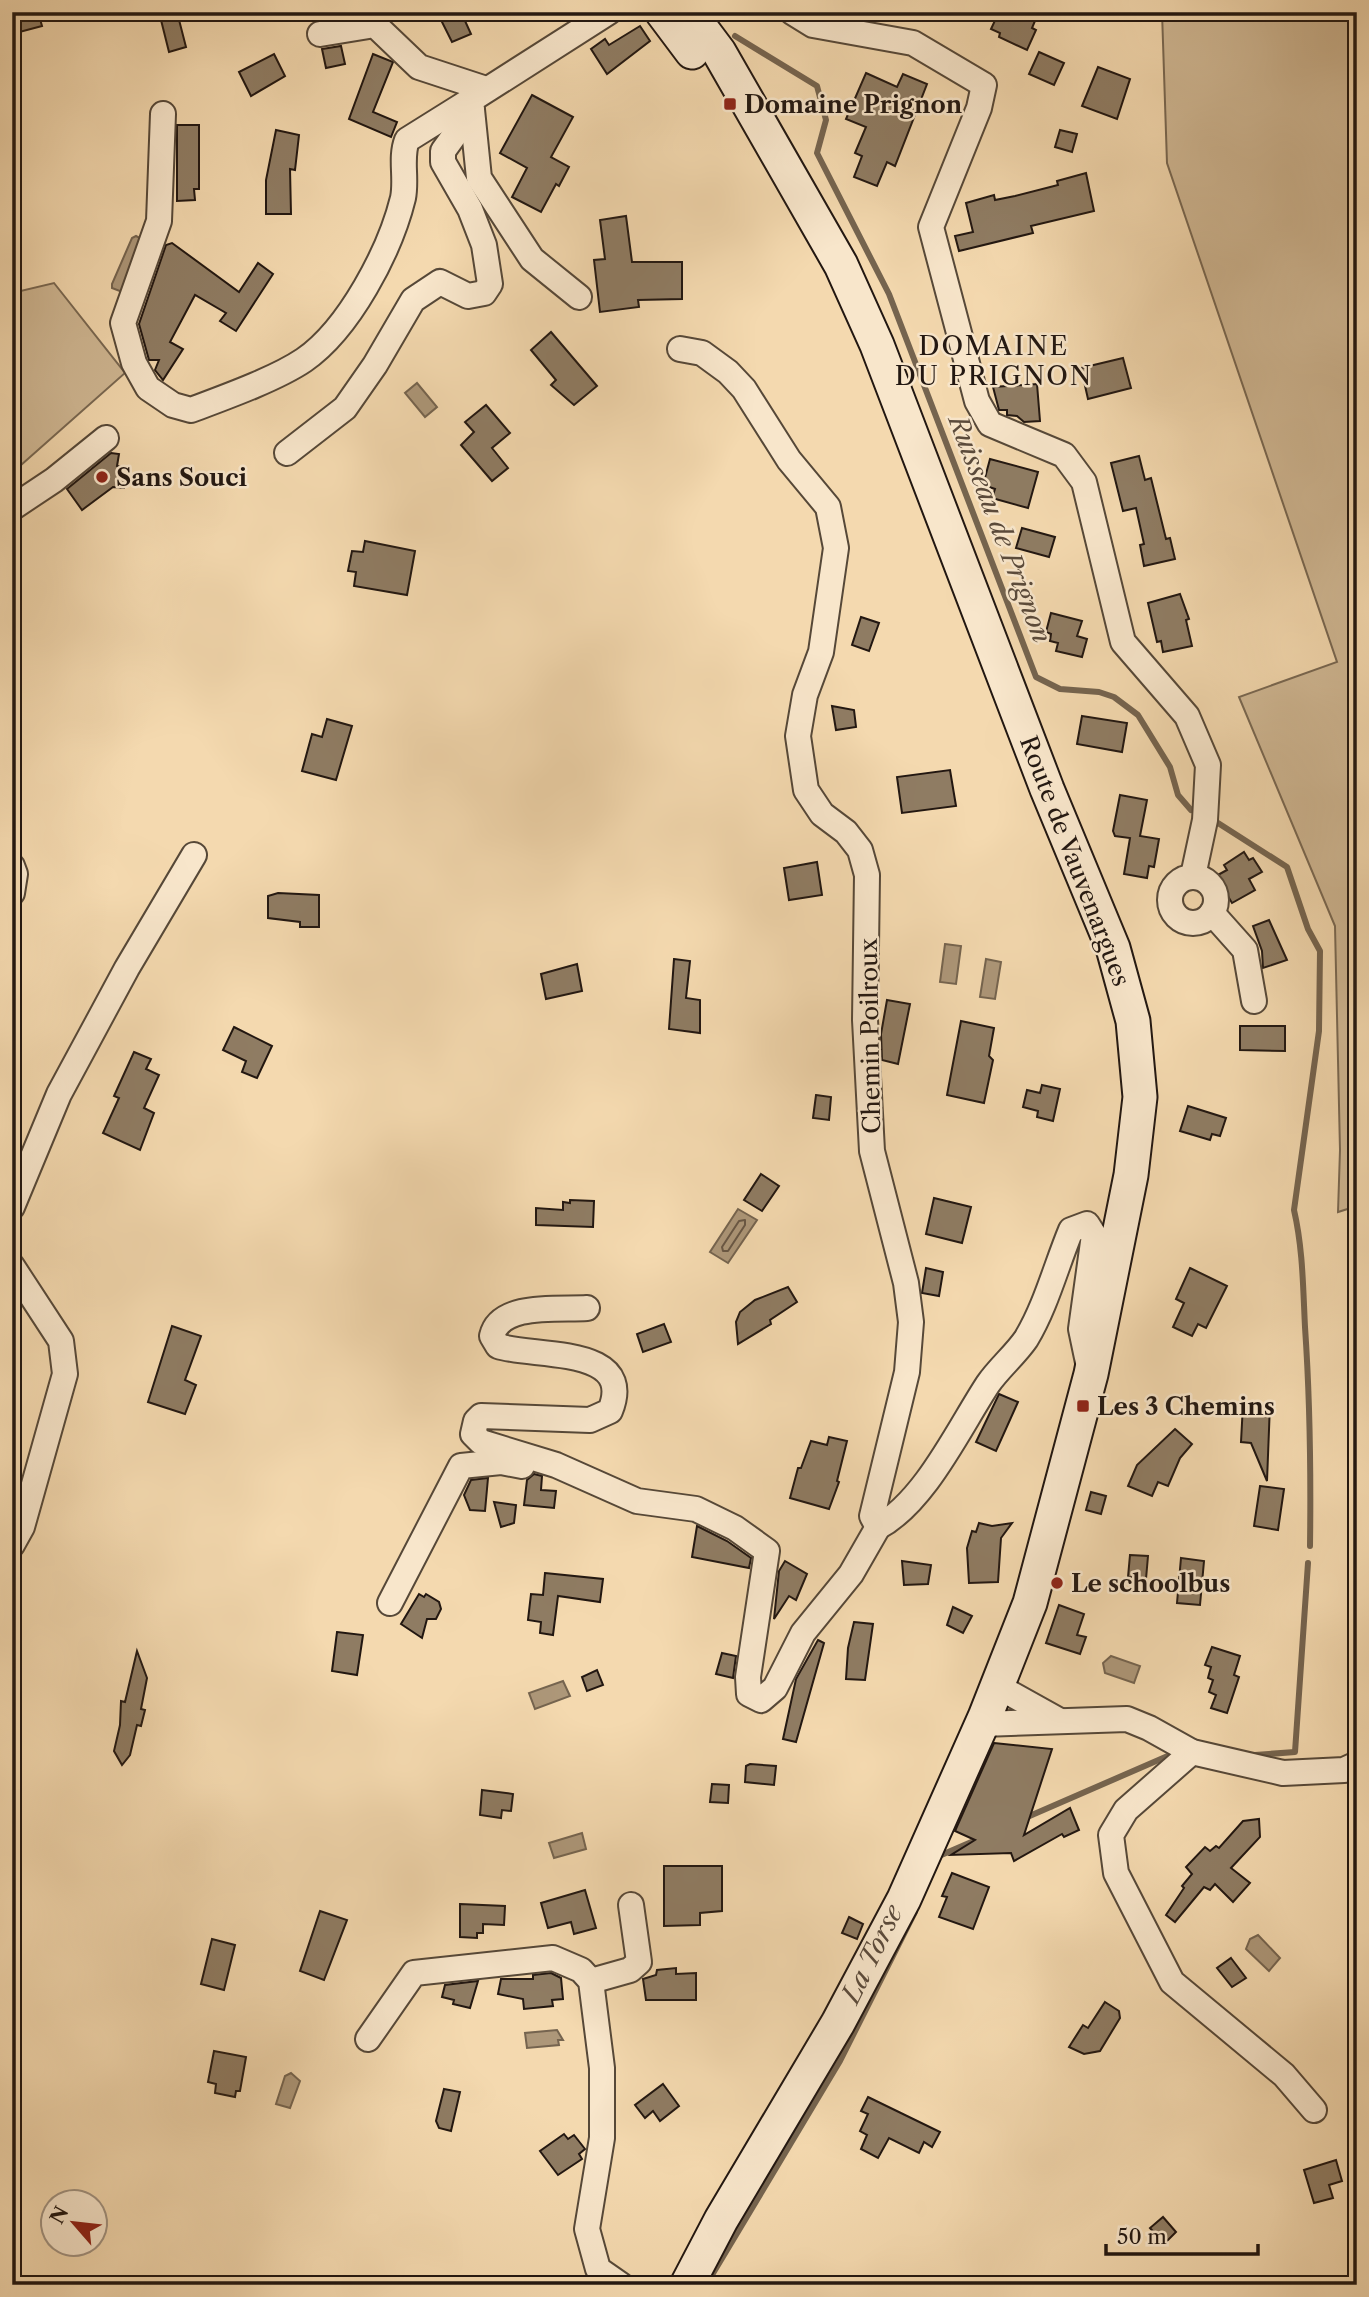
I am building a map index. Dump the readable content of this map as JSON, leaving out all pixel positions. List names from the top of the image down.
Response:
{
  "streets": {
    "main road": ["Route de Vauvenargues"],
    "street": ["Chemin Poilroux"]
  },
  "districts": ["DOMAINE DU PRIGNON"],
  "water": ["Ruisseau de Prignon", "La Torse"],
  "places": {
    "transit": ["Domaine Prignon", "Les 3 Chemins"],
    "other": ["Sans Souci", "Le schoolbus"]
  },
  "scale_bar": "50 m",
  "north": "top left"
}
